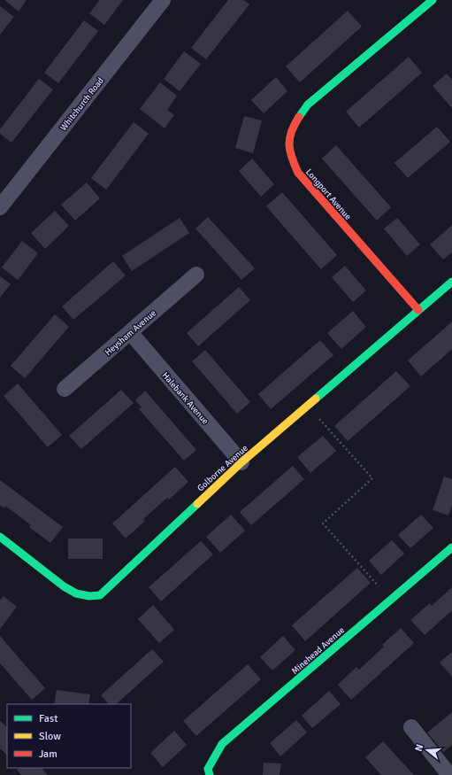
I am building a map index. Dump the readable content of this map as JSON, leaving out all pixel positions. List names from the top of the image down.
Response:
{
  "streets": {
    "street": [
      "Whitchurch Road",
      "Longport Avenue",
      "Heysham Avenue",
      "Halebank Avenue",
      "Golborne Avenue",
      "Minehead Avenue"
    ]
  },
  "crossings": [
    ["Longport Avenue", "Golborne Avenue"],
    ["Heysham Avenue", "Halebank Avenue"],
    ["Halebank Avenue", "Golborne Avenue"]
  ],
  "legend": ["Fast", "Slow", "Jam"],
  "north": "left"
}
